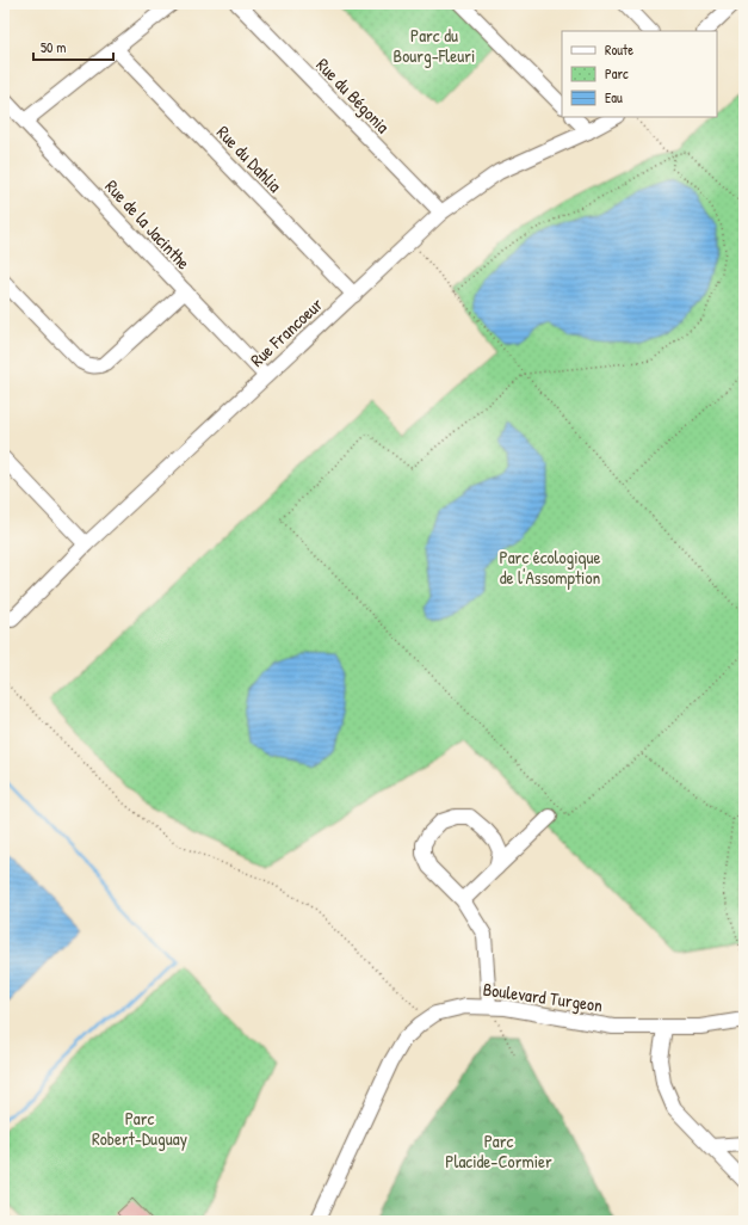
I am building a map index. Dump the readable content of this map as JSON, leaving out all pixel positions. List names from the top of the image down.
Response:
{
  "streets": {
    "street": [
      "Rue du Bégonia",
      "Rue du Dahlia",
      "Rue de la Jacinthe",
      "Rue Francoeur",
      "Boulevard Turgeon"
    ]
  },
  "crossings": [
    ["Rue du Bégonia", "Rue Francoeur"],
    ["Rue du Dahlia", "Rue Francoeur"],
    ["Rue de la Jacinthe", "Rue Francoeur"]
  ],
  "parks": [
    "Parc du Bourg-Fleuri",
    "Parc écologique de l'Assomption",
    "Parc Robert-Duguay",
    "Parc Placide-Cormier"
  ],
  "legend": ["Route", "Parc", "Eau"],
  "scale_bar": "50 m"
}
